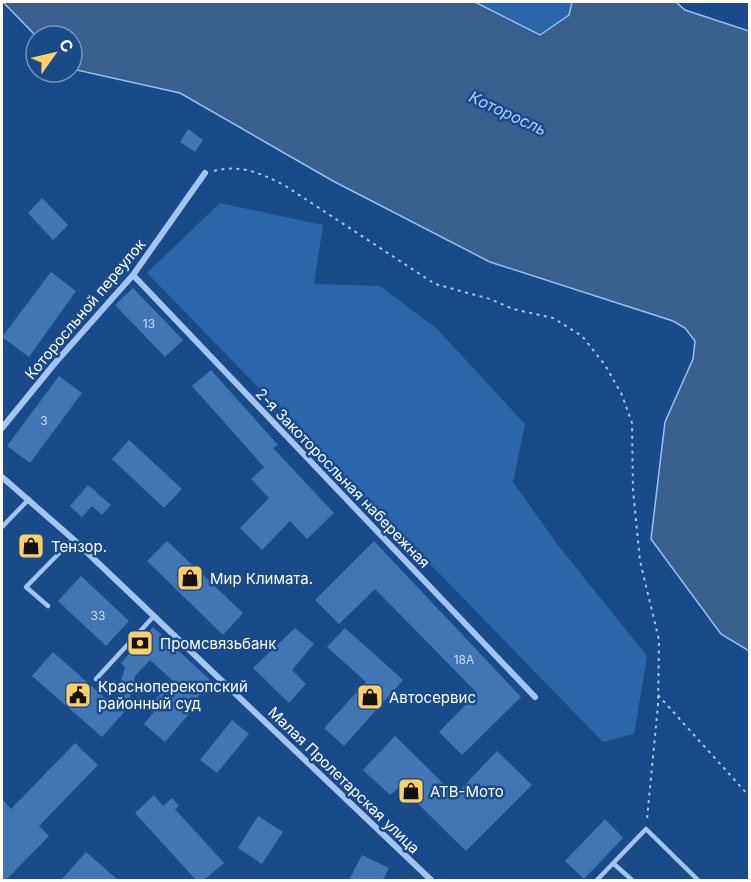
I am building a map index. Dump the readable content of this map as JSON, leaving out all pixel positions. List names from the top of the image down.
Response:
{
  "streets": {
    "street": ["Которосльной переулок", "2-я Закоторосльная набережная", "Малая Пролетарская улица"]
  },
  "crossings": [
    ["Которосльной переулок", "2-я Закоторосльная набережная"]
  ],
  "water": ["Которосль"],
  "places": {
    "shop": [
      "Тензор.",
      "Мир Климата.",
      "Автосервис",
      "АТВ-Мото"
    ],
    "bank": ["Промсвязьбанк"],
    "public building": ["Красноперекопский районный суд"]
  },
  "house_numbers": [
    "13",
    "3",
    "33",
    "18А"
  ],
  "north": "top right"
}
